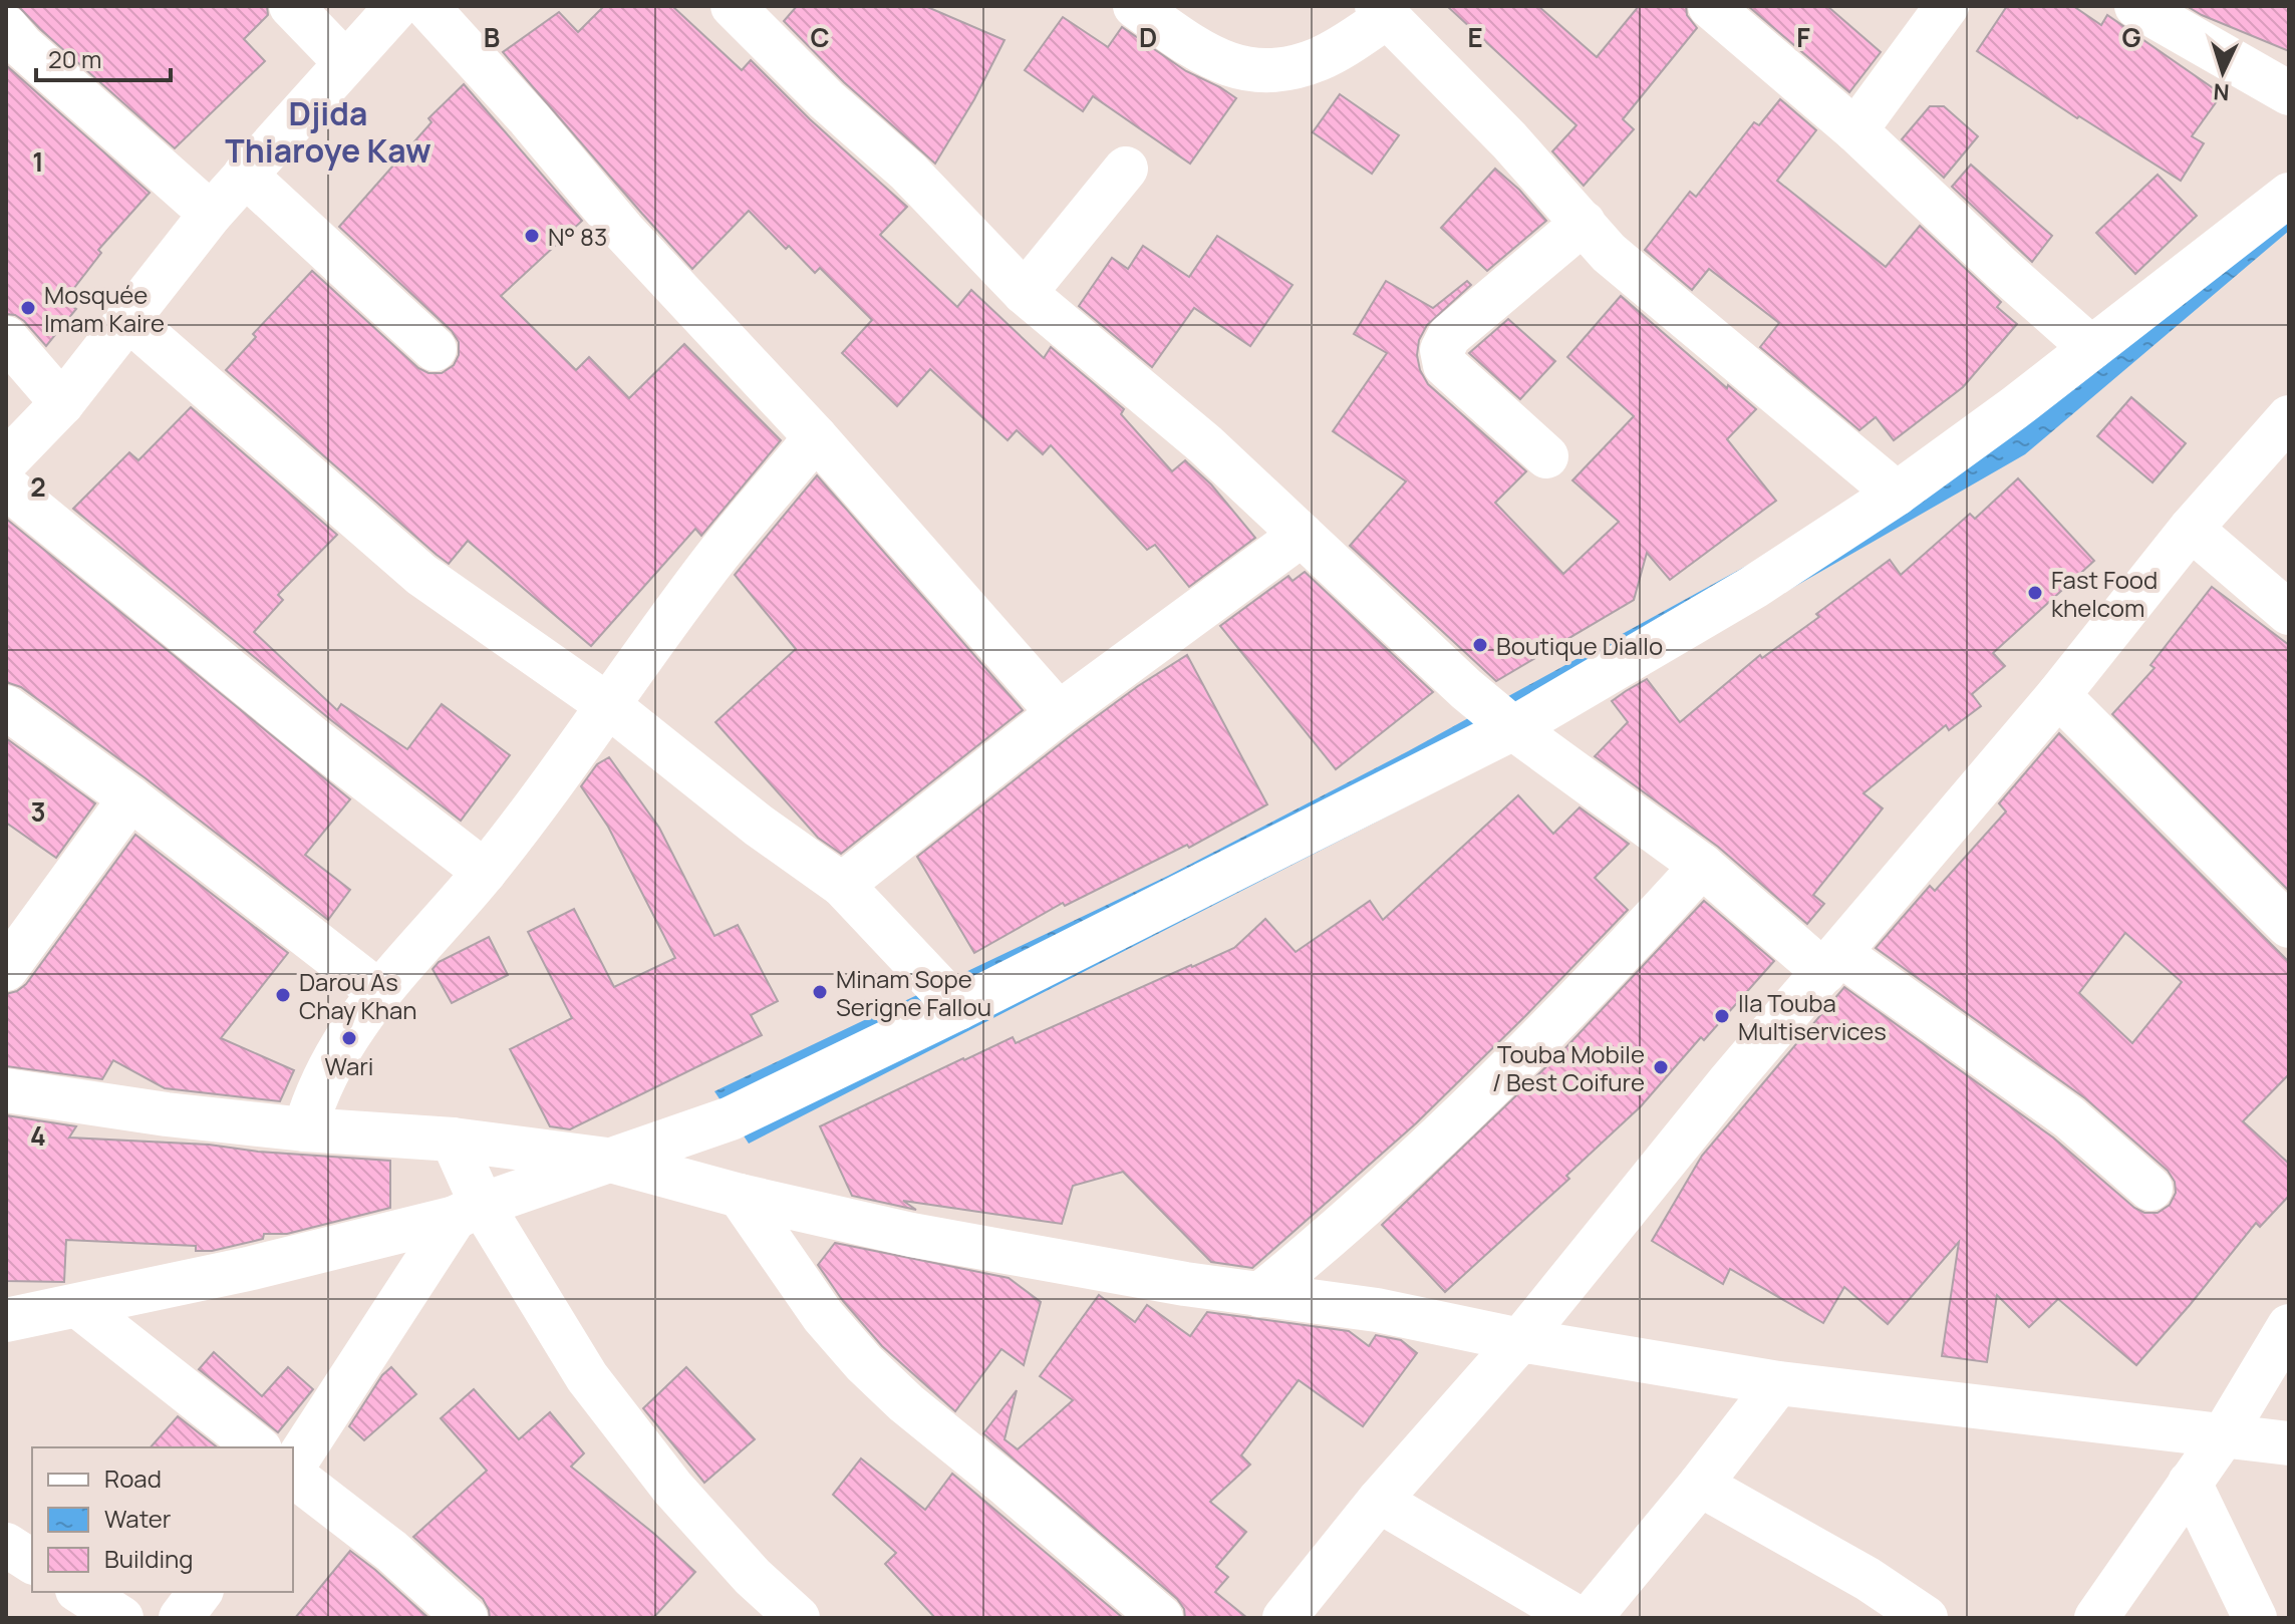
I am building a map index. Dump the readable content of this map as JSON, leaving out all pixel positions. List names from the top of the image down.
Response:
{
  "districts": ["Djida Thiaroye Kaw"],
  "places": [
    "N° 83",
    "Mosquée Imam Kaire",
    "Fast Food khelcom",
    "Boutique Diallo",
    "Minam Sope Serigne Fallou",
    "Darou As Chay Khan",
    "Ila Touba Multiservices",
    "Wari",
    "Touba Mobile / Best Coifure"
  ],
  "legend": ["Road", "Water", "Building"],
  "scale_bar": "20 m",
  "north": "bottom",
  "grid": {
    "columns": [
      "B",
      "C",
      "D",
      "E",
      "F",
      "G"
    ],
    "rows": [
      "1",
      "2",
      "3",
      "4"
    ]
  }
}
